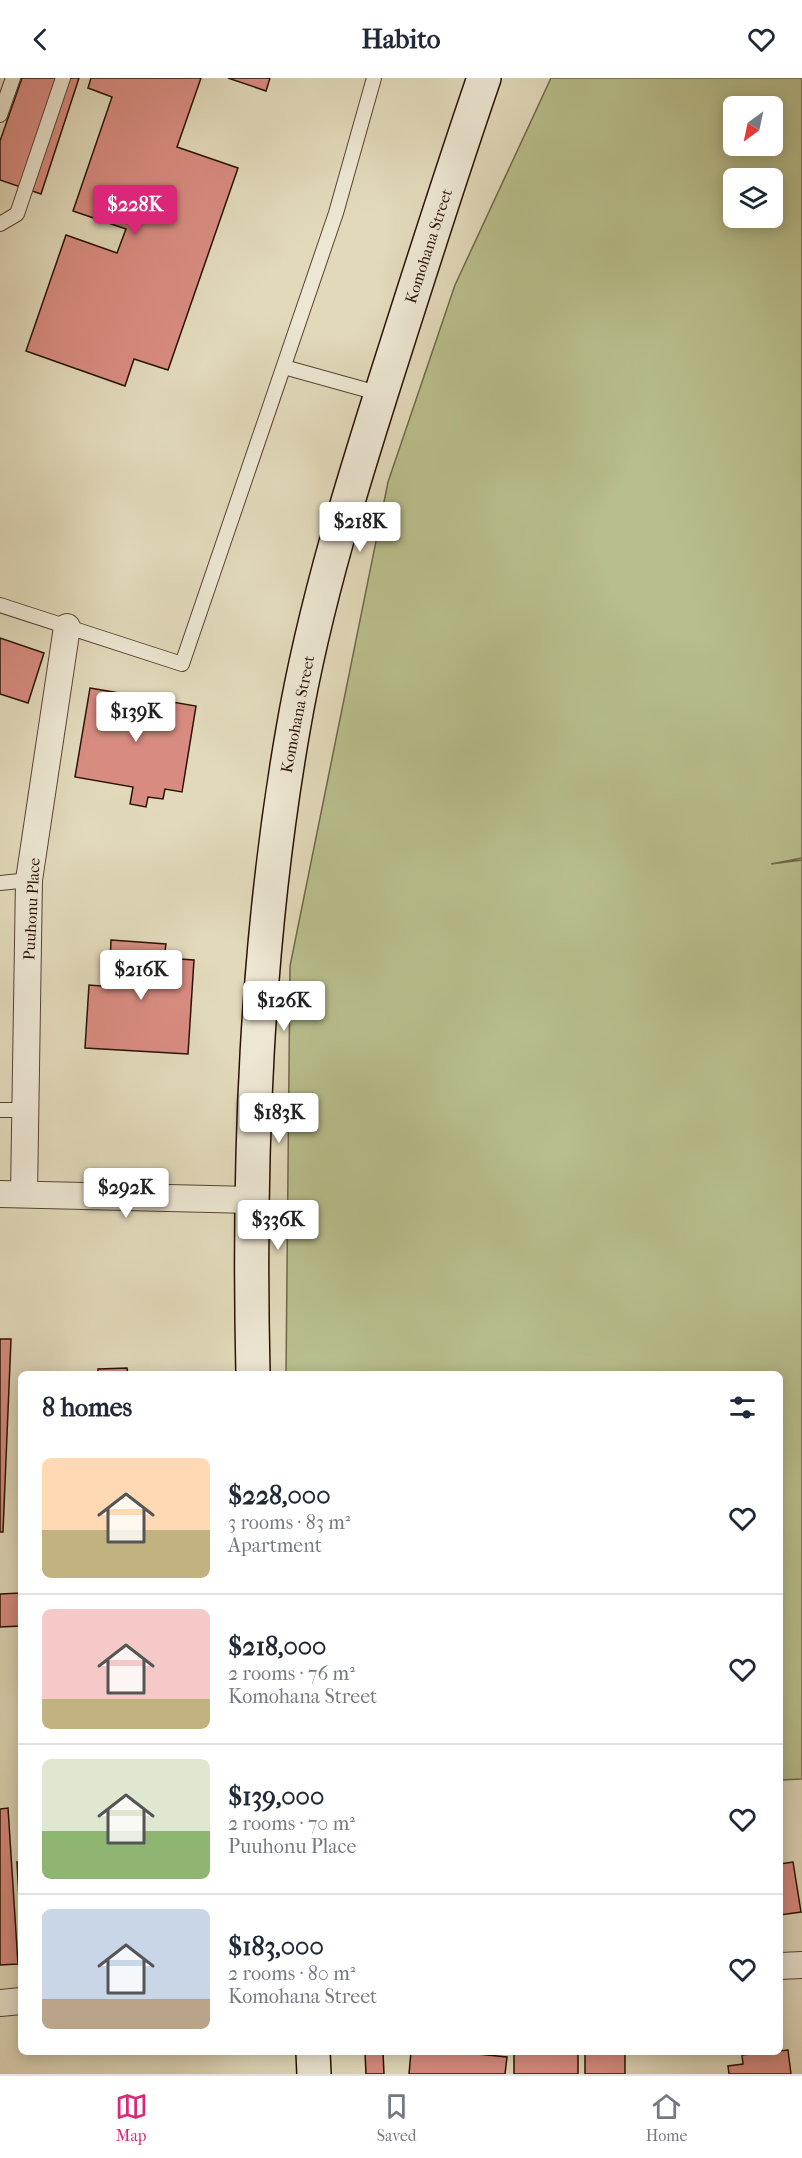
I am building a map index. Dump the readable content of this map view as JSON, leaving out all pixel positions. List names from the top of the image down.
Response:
{
  "streets": {
    "main road": ["Komohana Street"],
    "street": ["Puuhonu Place"]
  },
  "north": "bottom left",
  "page": {
    "header": "Habito",
    "price": [
      "$228K",
      "$218K",
      "$139K",
      "$216K",
      "$126K",
      "$183K",
      "$292K",
      "$336K"
    ],
    "heading": "8 homes",
    "list": [
      {
        "name": "$228,000",
        "note": "3 rooms · 83 m² · Apartment"
      },
      {
        "name": "$218,000",
        "note": "2 rooms · 76 m² · Komohana Street"
      },
      {
        "name": "$139,000",
        "note": "2 rooms · 70 m² · Puuhonu Place"
      },
      {
        "name": "$183,000",
        "note": "2 rooms · 80 m² · Komohana Street"
      }
    ],
    "tabs": ["Map", "Saved", "Home"]
  }
}
